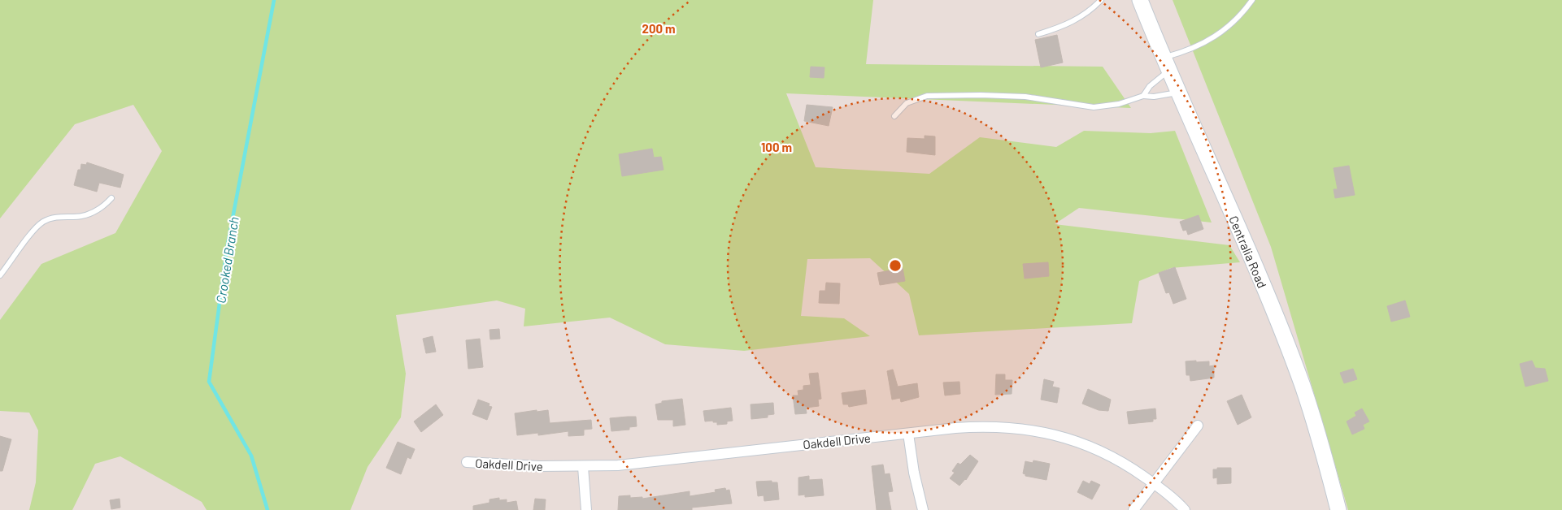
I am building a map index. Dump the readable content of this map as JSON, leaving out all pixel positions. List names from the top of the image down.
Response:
{
  "streets": {
    "main road": ["Centralia Road"],
    "street": ["Oakdell Drive"]
  },
  "water": ["Crooked Branch"],
  "rings": ["200 m", "100 m"]
}
